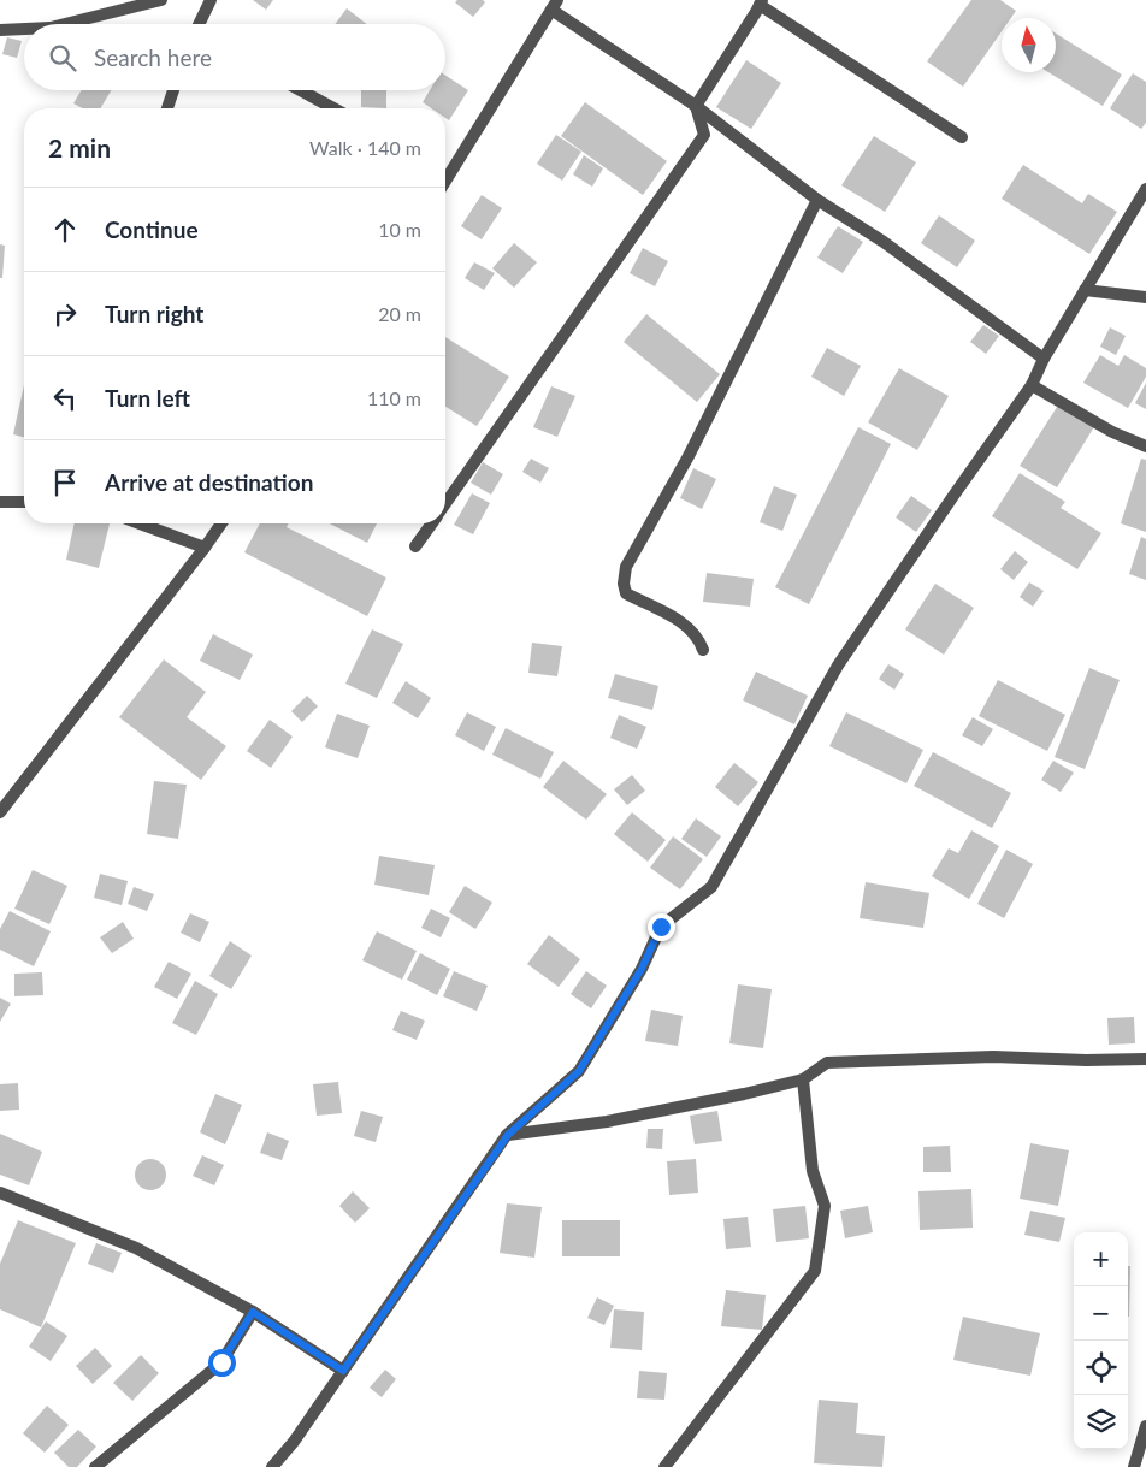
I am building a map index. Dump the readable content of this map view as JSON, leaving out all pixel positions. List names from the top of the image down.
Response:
{
  "north": "top",
  "page": {
    "search": "Search here",
    "heading": ["2 min", "Walk · 140 m"],
    "list": [
      ["Continue", "10 m"],
      ["Turn right", "20 m"],
      ["Turn left", "110 m"],
      "Arrive at destination"
    ],
    "map_buttons": ["+", "−"]
  }
}
